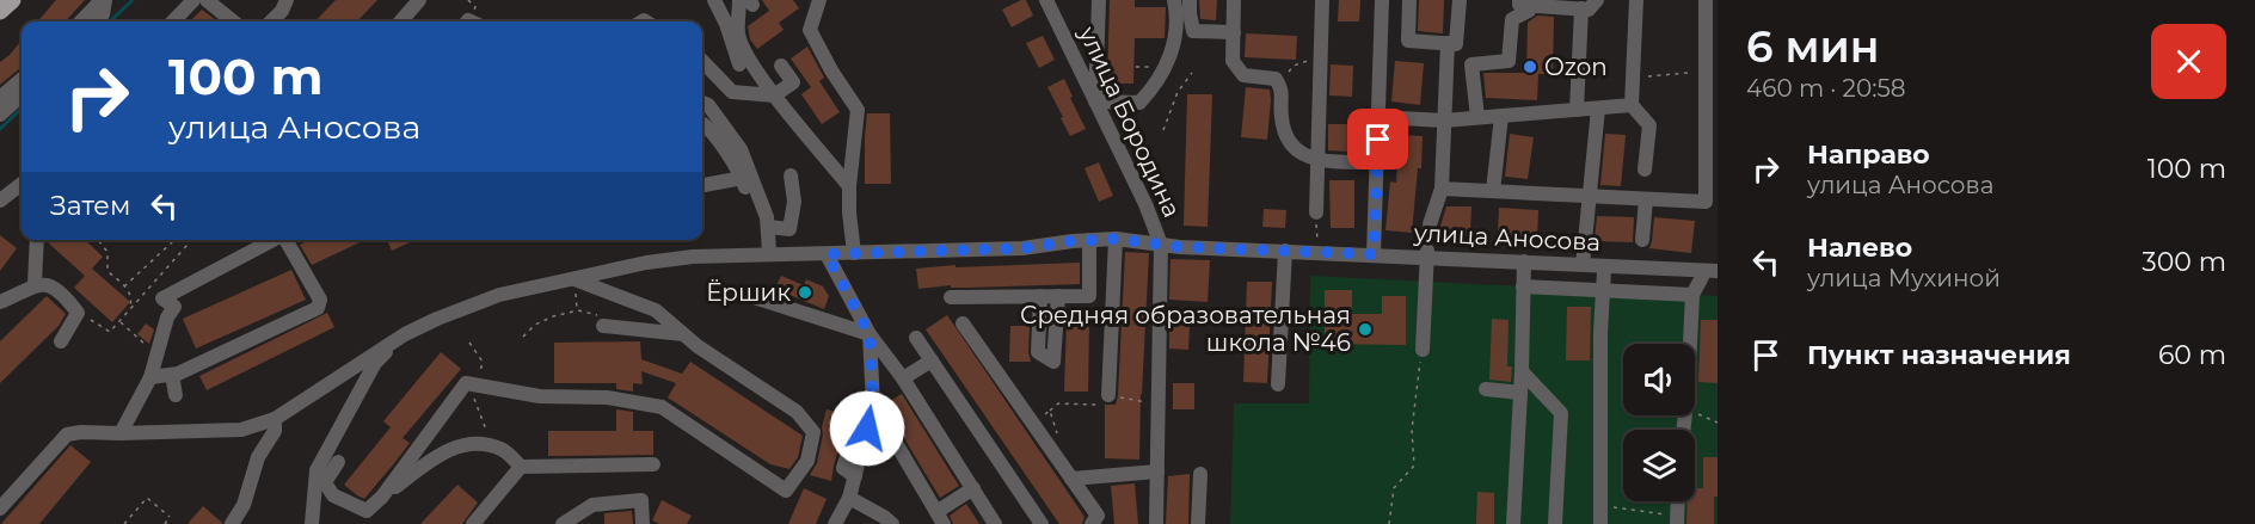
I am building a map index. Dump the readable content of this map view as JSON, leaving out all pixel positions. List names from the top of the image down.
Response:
{
  "streets": {
    "street": ["улица Бородина", "улица Аносова"]
  },
  "crossings": [
    ["улица Бородина", "улица Аносова"]
  ],
  "places": ["Ozon", "Ёршик", "Средняя образовательная школа №46"],
  "page": {
    "heading": ["6 мин", "460 m · 20:58"],
    "turn": ["100 m", "улица Аносова"],
    "list": [
      {
        "name": "Направо",
        "note": "улица Аносова",
        "value": "100 m"
      },
      {
        "name": "Налево",
        "note": "улица Мухиной",
        "value": "300 m"
      },
      {
        "name": "Пункт назначения",
        "value": "60 m"
      }
    ],
    "then": "Затем"
  }
}
